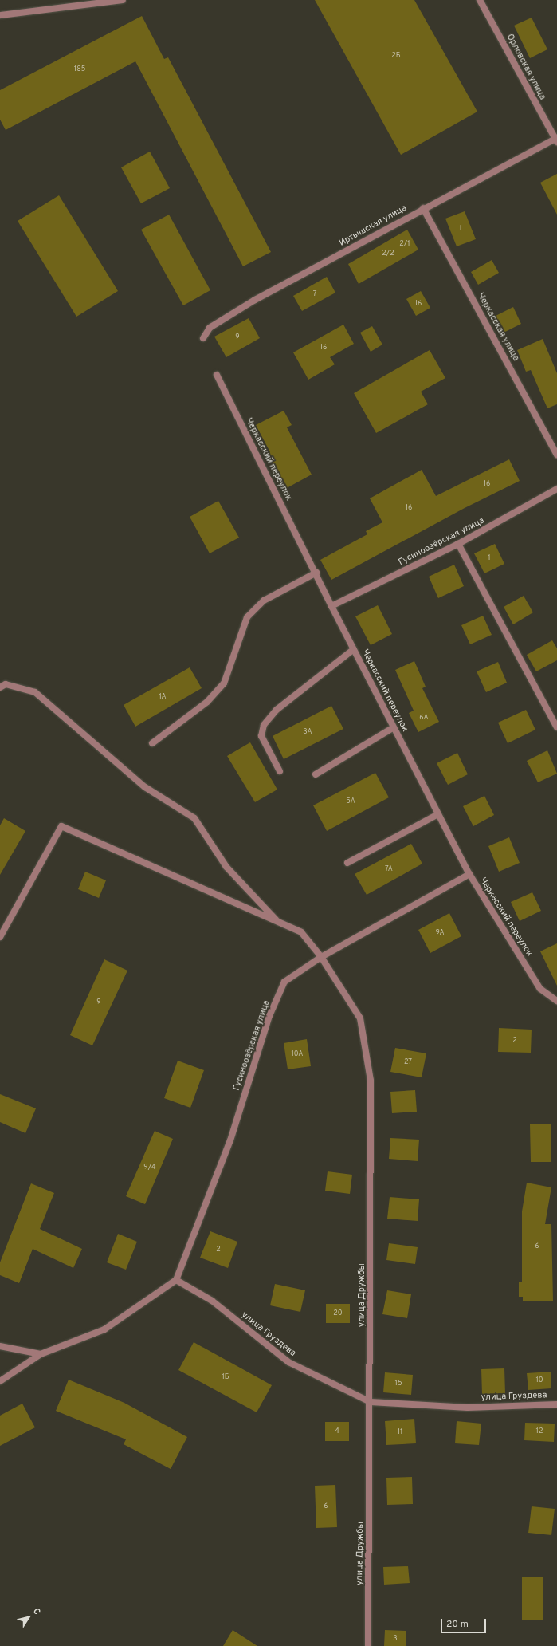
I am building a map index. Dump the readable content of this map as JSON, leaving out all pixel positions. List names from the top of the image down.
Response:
{
  "streets": {
    "street": [
      "Орловская улица",
      "Иртышская улица",
      "Черкасская улица",
      "Черкасский переулок",
      "Гусиноозёрская улица",
      "улица Дружбы",
      "улица Груздева"
    ]
  },
  "crossings": [
    ["Орловская улица", "Иртышская улица"],
    ["Иртышская улица", "Черкасская улица"],
    ["Черкасский переулок", "Гусиноозёрская улица"],
    ["Гусиноозёрская улица", "улица Дружбы"],
    ["Гусиноозёрская улица", "улица Груздева"],
    ["улица Дружбы", "улица Груздева"]
  ],
  "house_numbers": [
    "2Б",
    "185",
    "1",
    "2/1",
    "2/2",
    "7",
    "16",
    "9",
    "16",
    "16",
    "16",
    "1",
    "1А",
    "6А",
    "3А",
    "5А",
    "7А",
    "9А",
    "9",
    "2",
    "10А",
    "27",
    "9/4",
    "6",
    "2",
    "20",
    "1Б",
    "10",
    "15",
    "4",
    "12",
    "11",
    "6",
    "3"
  ],
  "scale_bar": "20 m",
  "north": "top right"
}
